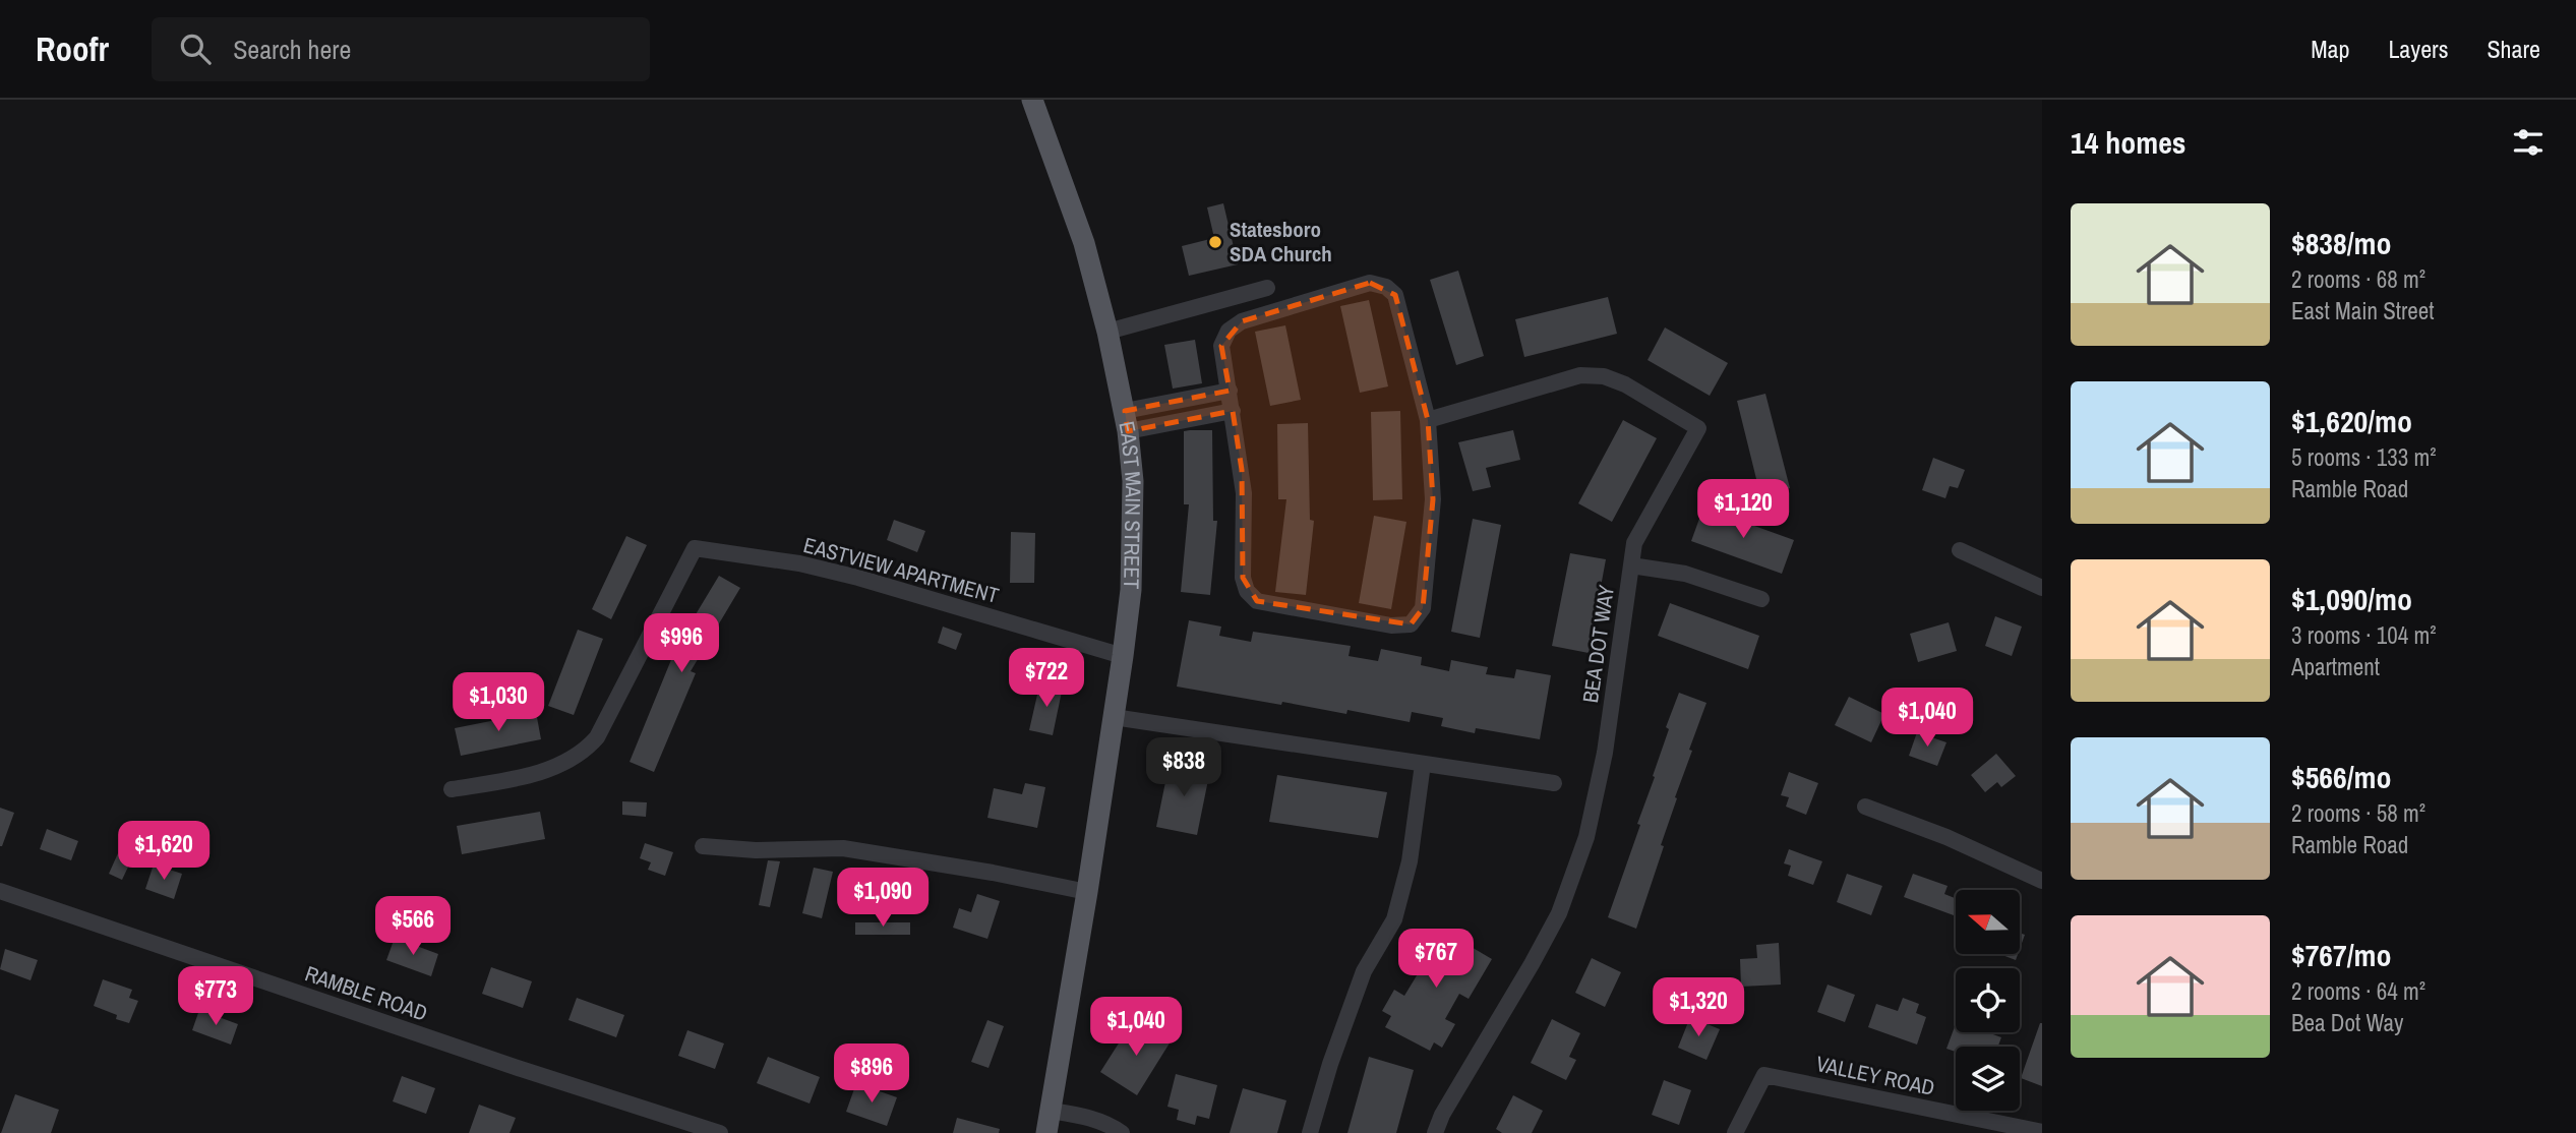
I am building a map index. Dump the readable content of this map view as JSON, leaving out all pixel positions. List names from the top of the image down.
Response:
{
  "streets": {
    "main road": ["EAST MAIN STREET"],
    "street": [
      "EASTVIEW APARTMENT",
      "BEA DOT WAY",
      "RAMBLE ROAD",
      "VALLEY ROAD"
    ]
  },
  "crossings": [
    ["EAST MAIN STREET", "EASTVIEW APARTMENT"]
  ],
  "places": ["Statesboro SDA Church"],
  "north": "left",
  "page": {
    "header": "Roofr",
    "search": "Search here",
    "nav": ["Map", "Layers", "Share"],
    "heading": "14 homes",
    "list": [
      {
        "name": "$838/mo",
        "note": "2 rooms · 68 m² · East Main Street"
      },
      {
        "name": "$1,620/mo",
        "note": "5 rooms · 133 m² · Ramble Road"
      },
      {
        "name": "$1,090/mo",
        "note": "3 rooms · 104 m² · Apartment"
      },
      {
        "name": "$566/mo",
        "note": "2 rooms · 58 m² · Ramble Road"
      },
      {
        "name": "$767/mo",
        "note": "2 rooms · 64 m² · Bea Dot Way"
      }
    ],
    "price": [
      "$1,120",
      "$996",
      "$722",
      "$1,030",
      "$1,040",
      "$838",
      "$1,620",
      "$1,090",
      "$566",
      "$767",
      "$773",
      "$1,320",
      "$1,040",
      "$896"
    ]
  }
}
